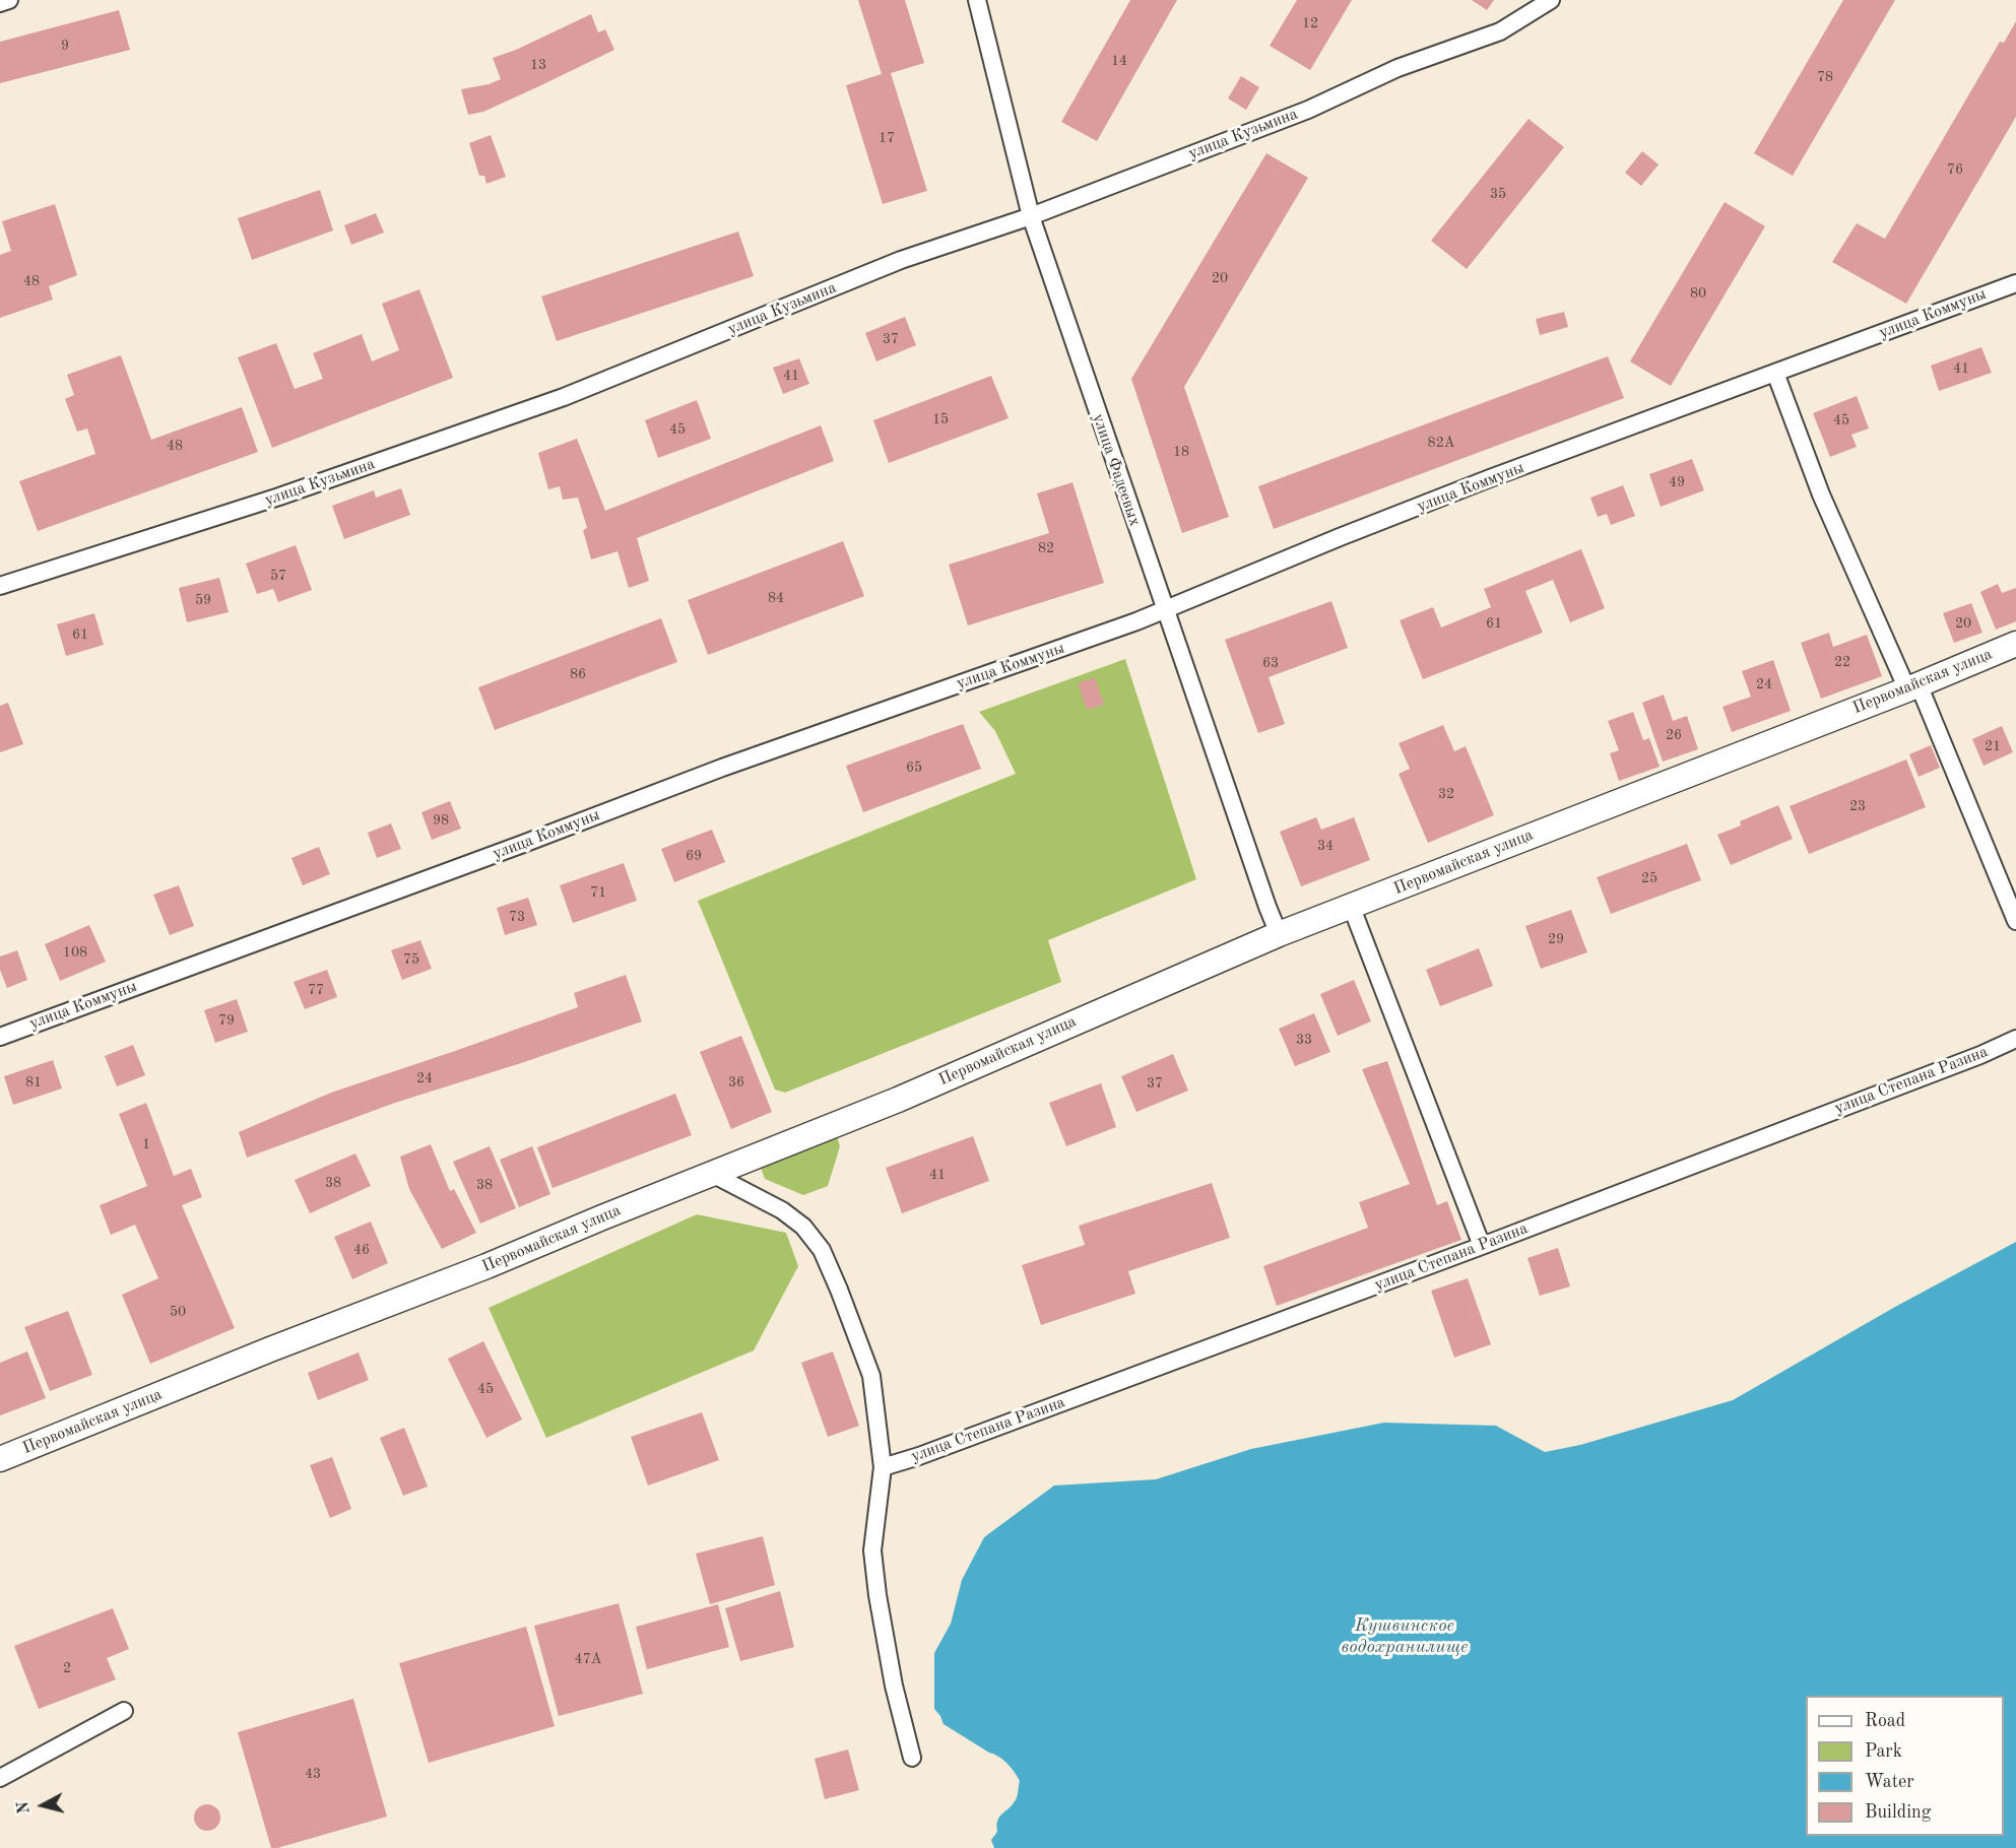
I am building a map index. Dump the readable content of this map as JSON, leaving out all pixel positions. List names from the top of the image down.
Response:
{
  "streets": {
    "main road": ["Первомайская улица"],
    "street": [
      "улица Кузьмина",
      "улица Коммуны",
      "улица Фадеевых",
      "улица Степана Разина"
    ]
  },
  "crossings": [
    ["улица Кузьмина", "улица Фадеевых"],
    ["улица Коммуны", "улица Фадеевых"],
    ["улица Фадеевых", "Первомайская улица"]
  ],
  "water": ["Кушвинское водохранилище"],
  "house_numbers": [
    "12",
    "9",
    "14",
    "13",
    "78",
    "17",
    "76",
    "35",
    "20",
    "48",
    "80",
    "37",
    "41",
    "41",
    "15",
    "45",
    "45",
    "82А",
    "48",
    "18",
    "49",
    "82",
    "57",
    "84",
    "59",
    "61",
    "20",
    "61",
    "22",
    "63",
    "86",
    "24",
    "26",
    "21",
    "65",
    "32",
    "23",
    "98",
    "34",
    "69",
    "25",
    "71",
    "73",
    "29",
    "108",
    "75",
    "77",
    "79",
    "33",
    "24",
    "81",
    "36",
    "37",
    "1",
    "41",
    "38",
    "38",
    "46",
    "50",
    "45",
    "47А",
    "2",
    "43"
  ],
  "legend": [
    "Road",
    "Park",
    "Water",
    "Building"
  ],
  "north": "left"
}
